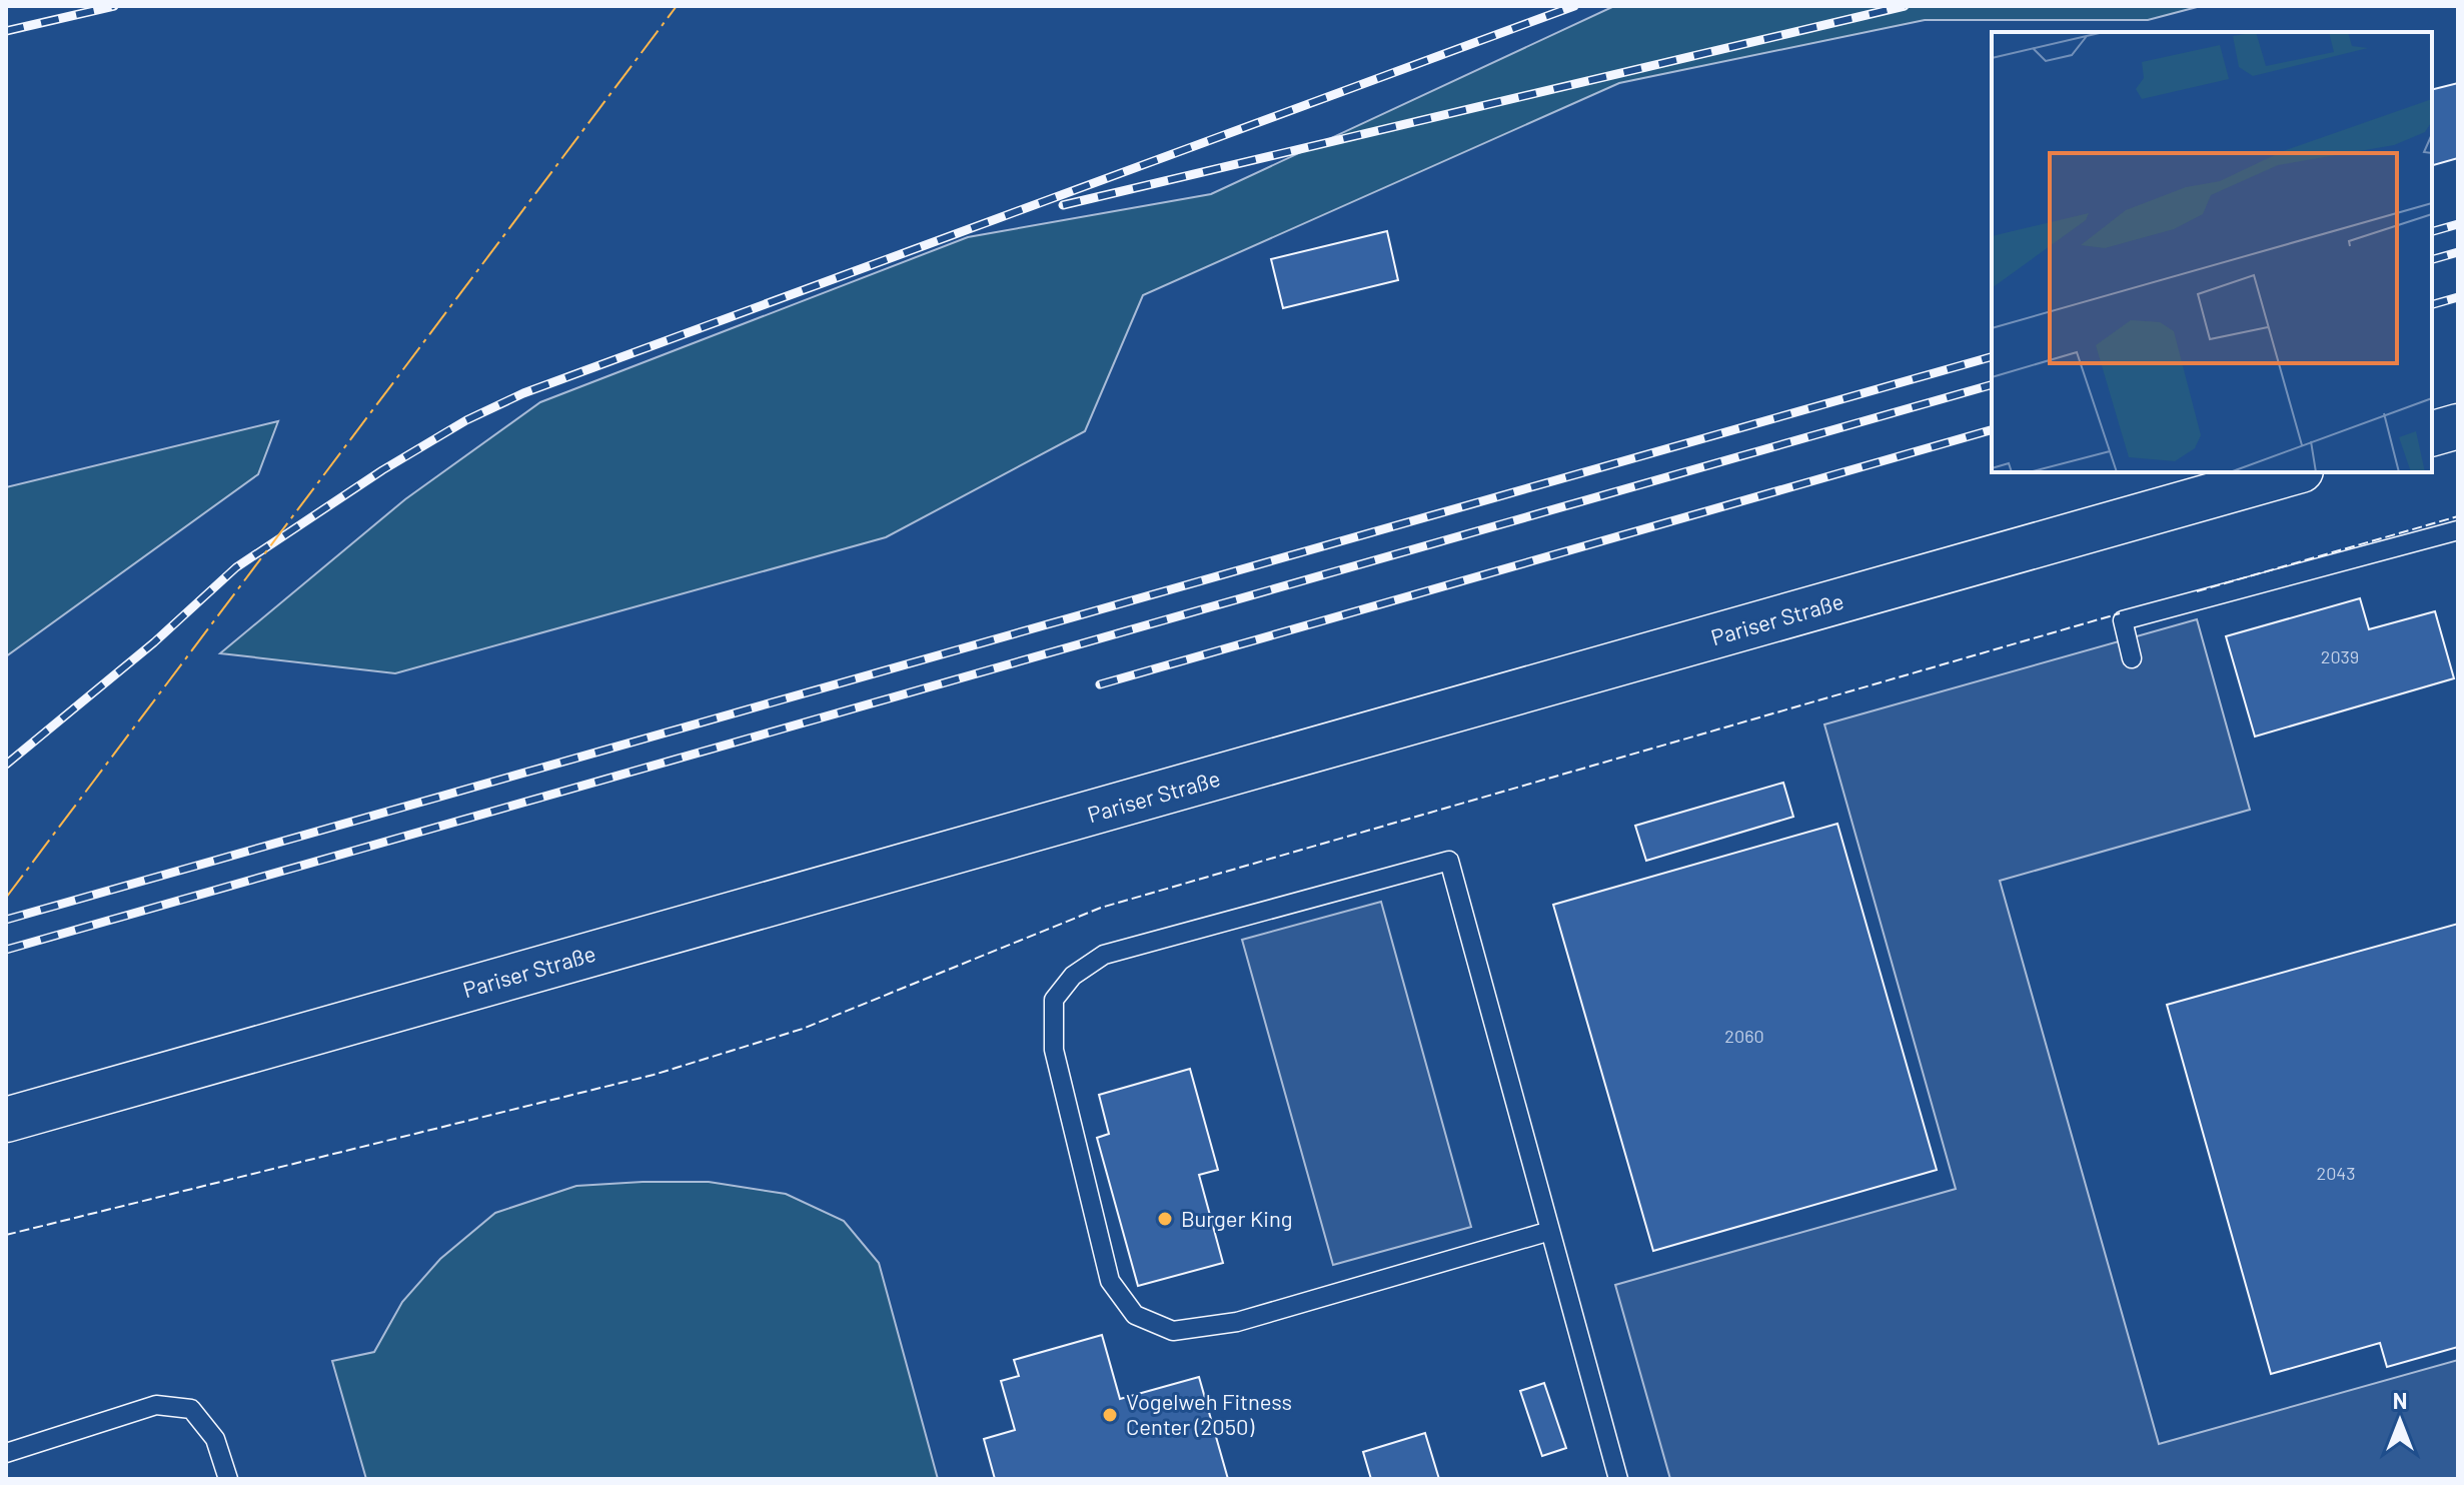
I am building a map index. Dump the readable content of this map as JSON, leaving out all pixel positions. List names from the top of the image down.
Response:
{
  "streets": {
    "main road": ["Pariser Straße"]
  },
  "places": ["Burger King", "Vogelweh Fitness Center (2050)"],
  "house_numbers": ["2039", "2060", "2043"],
  "north": "top"
}
